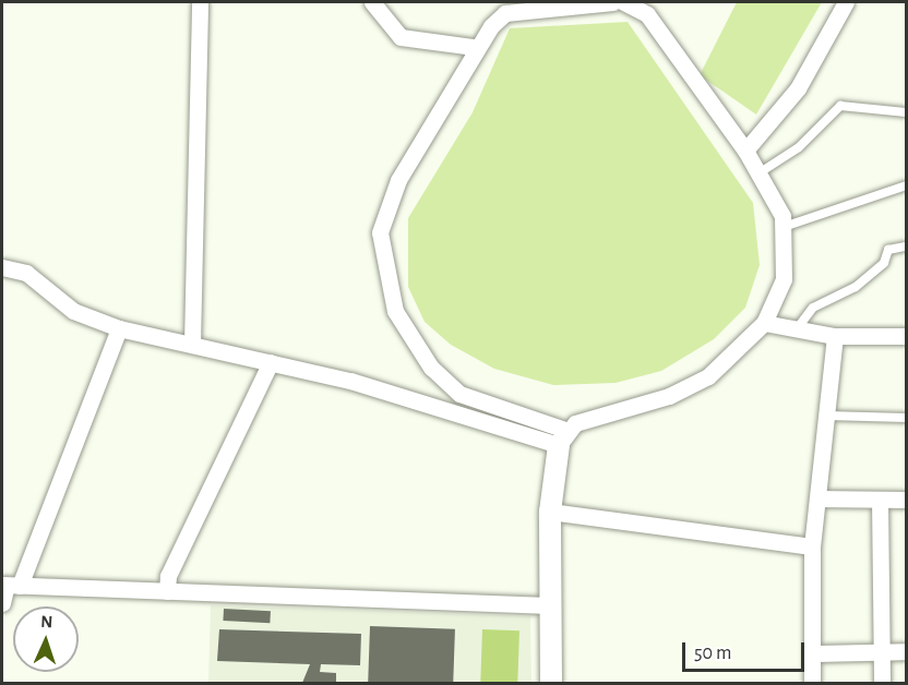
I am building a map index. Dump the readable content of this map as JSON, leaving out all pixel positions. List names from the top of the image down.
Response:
{
  "scale_bar": "50 m",
  "north": "top"
}
